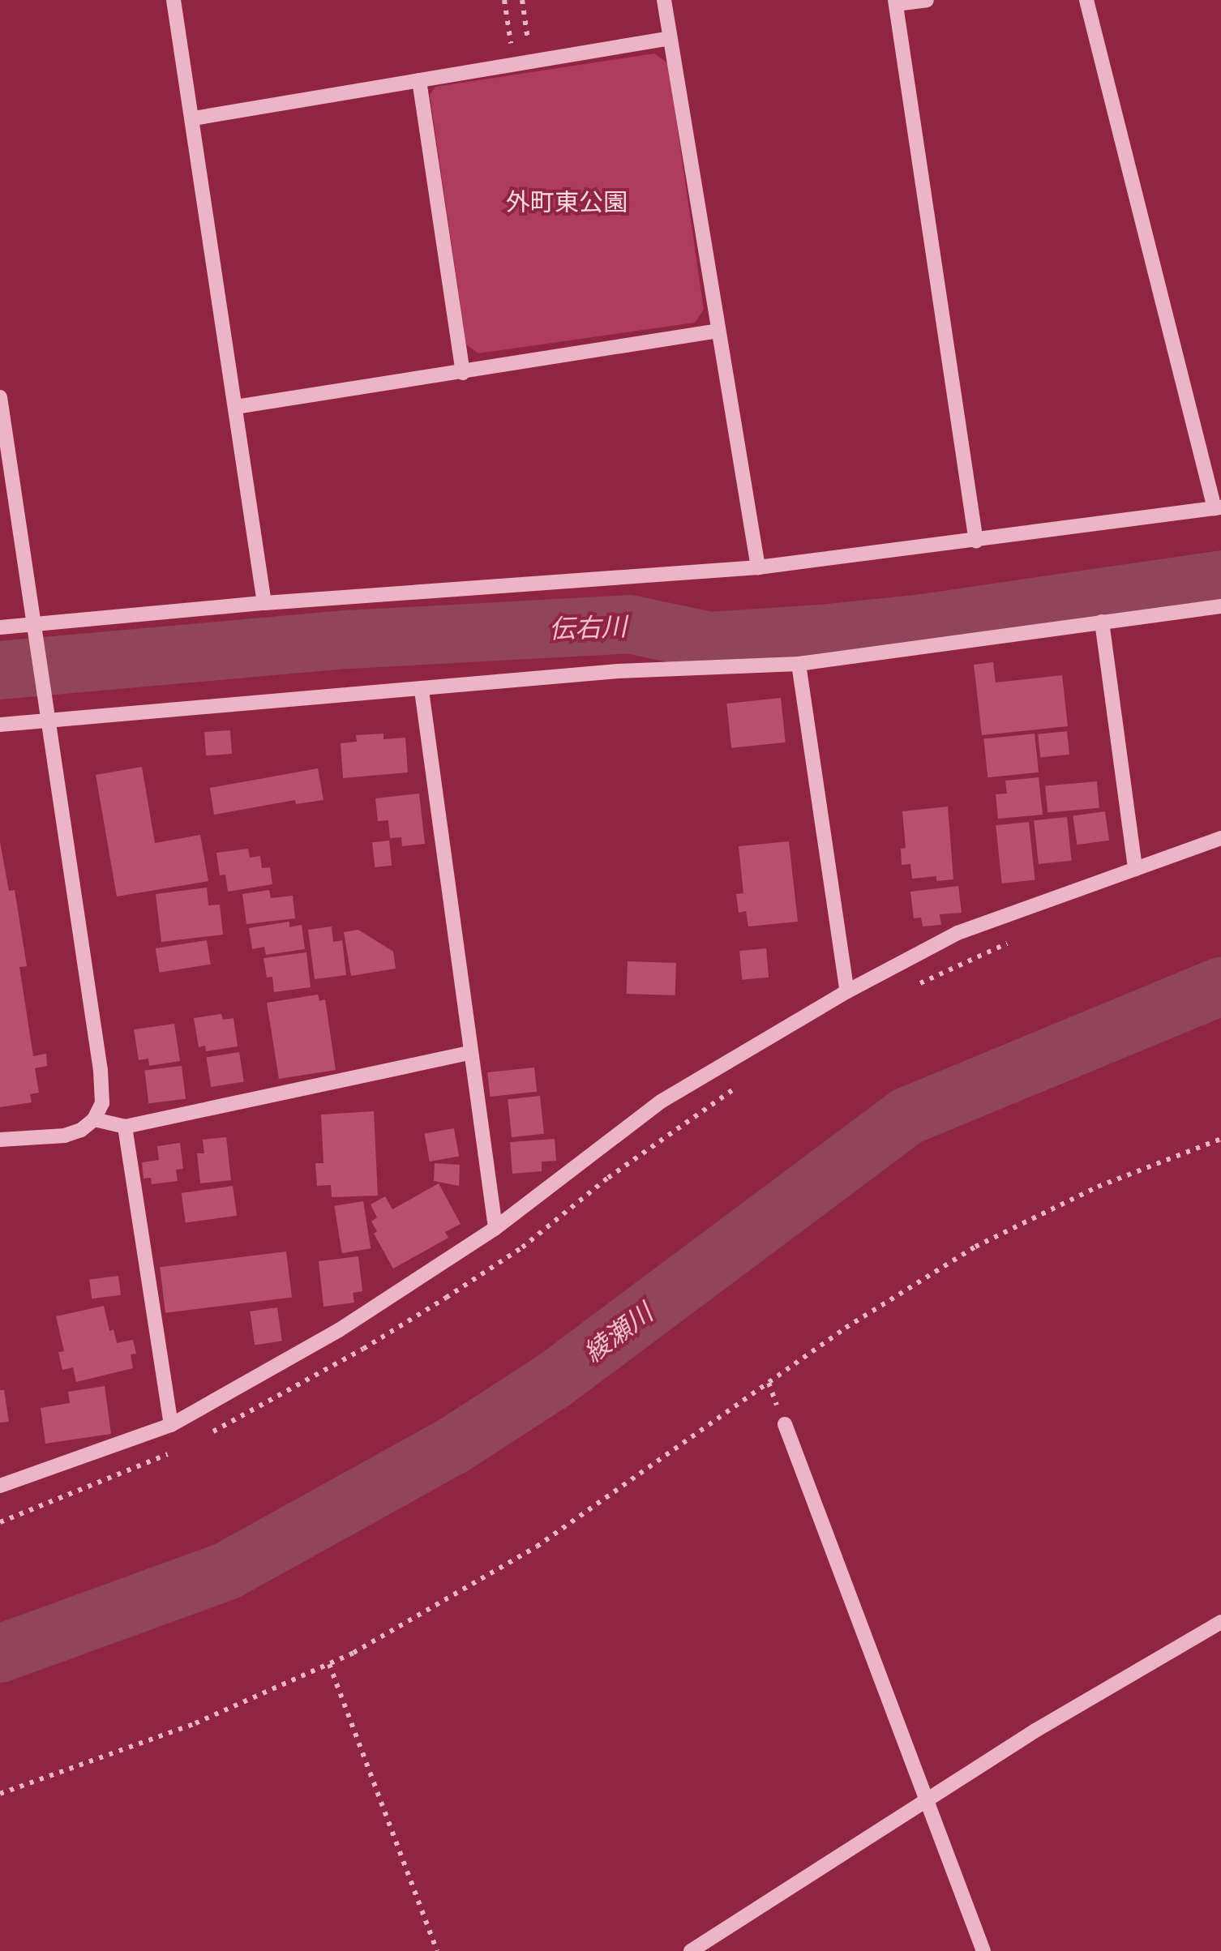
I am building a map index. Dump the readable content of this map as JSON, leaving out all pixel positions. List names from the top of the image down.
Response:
{
  "water": ["伝右川", "綾瀬川"],
  "parks": ["外町東公園"]
}
